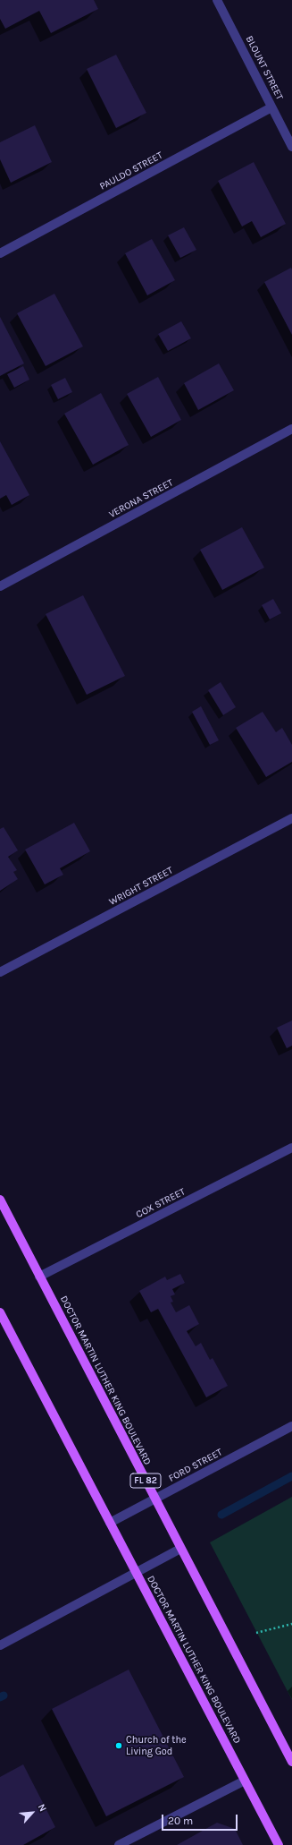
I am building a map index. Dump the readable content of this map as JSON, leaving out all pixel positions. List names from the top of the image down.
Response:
{
  "streets": {
    "main road": ["DOCTOR MARTIN LUTHER KING BOULEVARD", "FL 82"],
    "street": [
      "BLOUNT STREET",
      "PAULDO STREET",
      "VERONA STREET",
      "WRIGHT STREET",
      "COX STREET",
      "FORD STREET"
    ]
  },
  "crossings": [
    ["BLOUNT STREET", "PAULDO STREET"],
    ["COX STREET", "DOCTOR MARTIN LUTHER KING BOULEVARD"],
    ["DOCTOR MARTIN LUTHER KING BOULEVARD", "FORD STREET"]
  ],
  "places": ["Church of the Living God"],
  "scale_bar": "20 m",
  "north": "top right"
}
